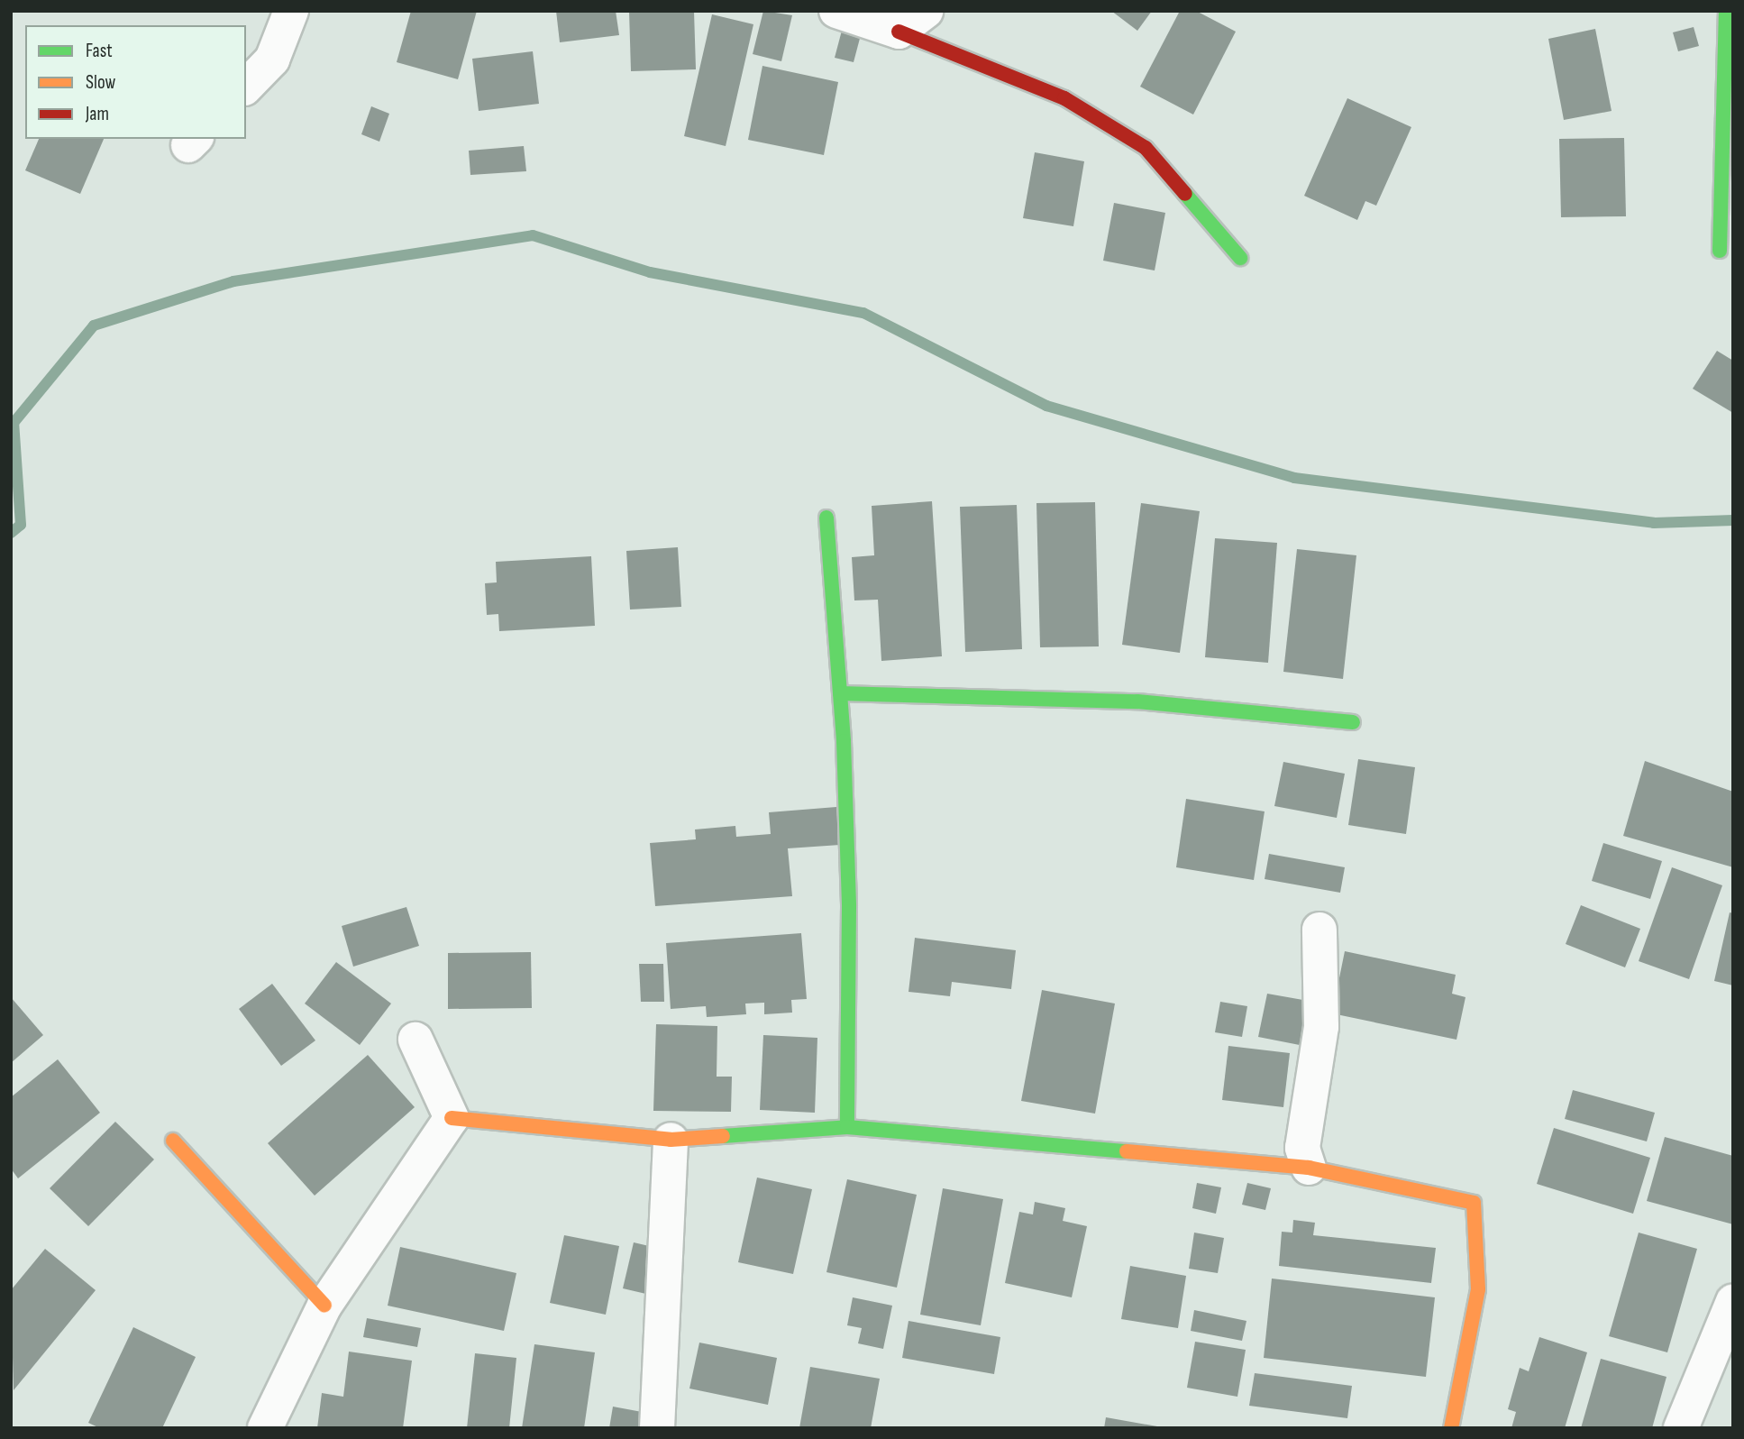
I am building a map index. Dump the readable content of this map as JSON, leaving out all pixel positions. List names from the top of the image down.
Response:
{
  "legend": ["Fast", "Slow", "Jam"]
}
